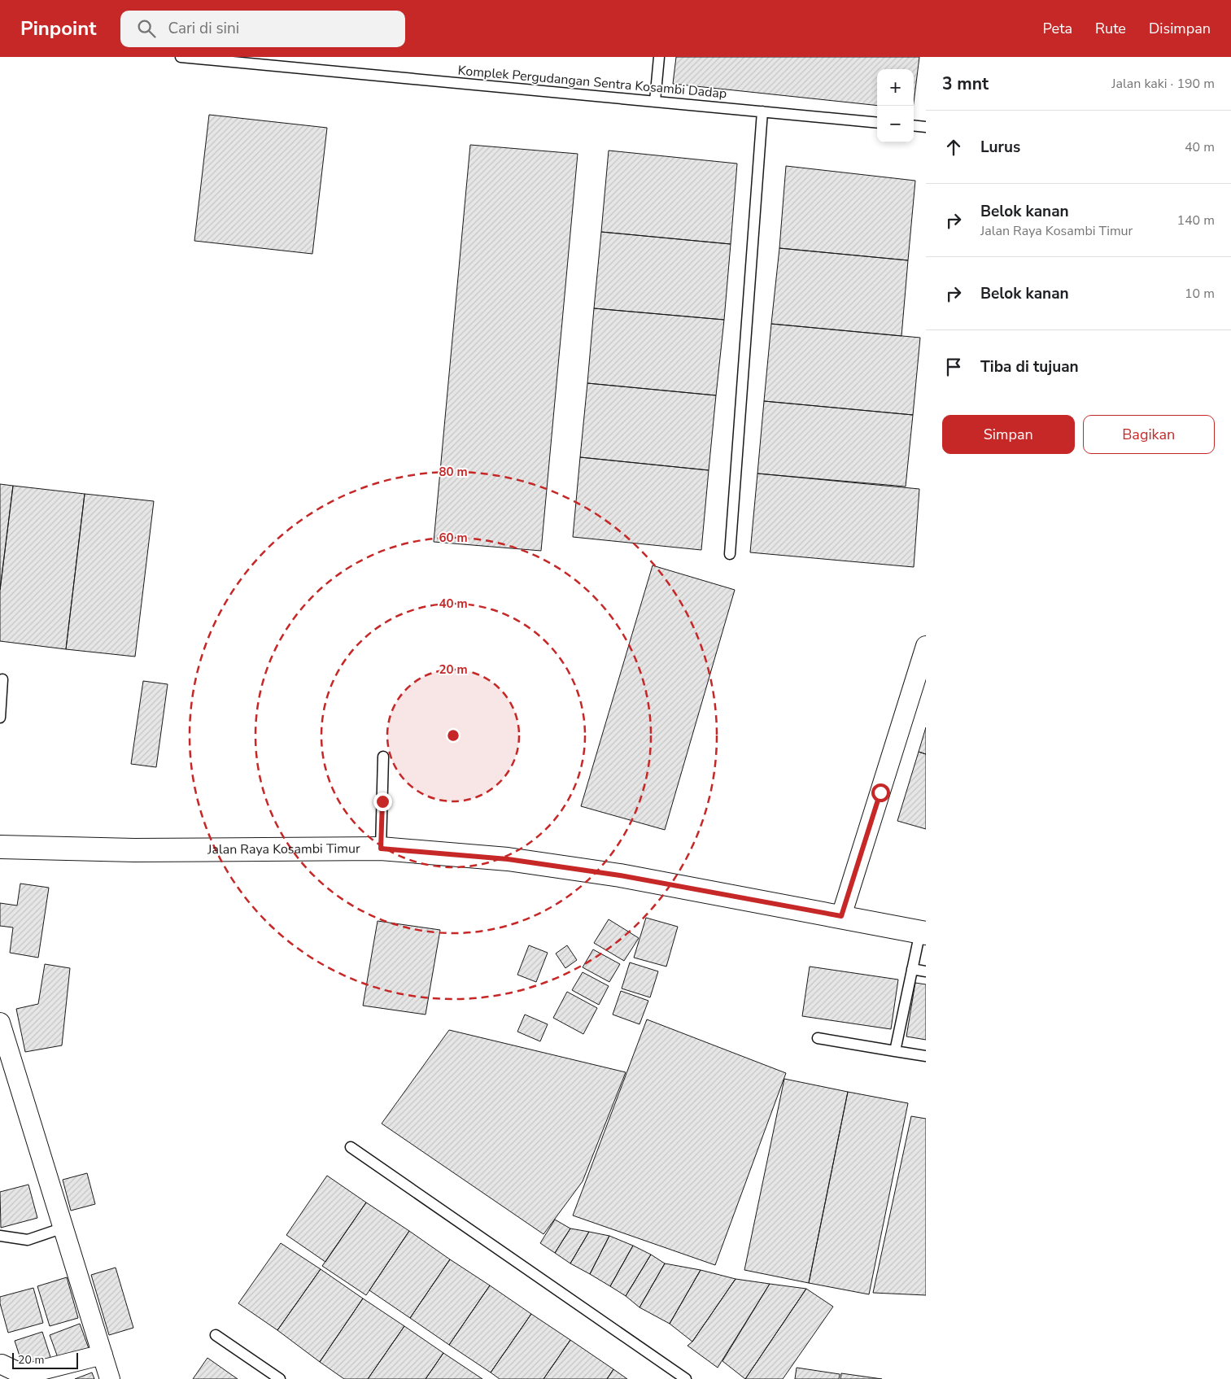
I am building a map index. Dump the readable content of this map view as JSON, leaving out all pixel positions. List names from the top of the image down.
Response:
{
  "streets": {
    "main road": ["Jalan Raya Kosambi Timur"],
    "lane": ["Komplek Pergudangan Sentra Kosambi Dadap"]
  },
  "scale_bar": "20 m",
  "page": {
    "header": "Pinpoint",
    "search": "Cari di sini",
    "nav": ["Peta", "Rute", "Disimpan"],
    "heading": ["3 mnt", "Jalan kaki · 190 m"],
    "map_buttons": ["+", "−"],
    "list": [
      ["Lurus", "40 m"],
      ["Belok kanan", "Jalan Raya Kosambi Timur", "140 m"],
      ["Belok kanan", "10 m"],
      "Tiba di tujuan"
    ],
    "buttons": ["Simpan", "Bagikan"],
    "scale": "20 m"
  },
  "rings": [
    "80 m",
    "60 m",
    "40 m",
    "20 m"
  ]
}
